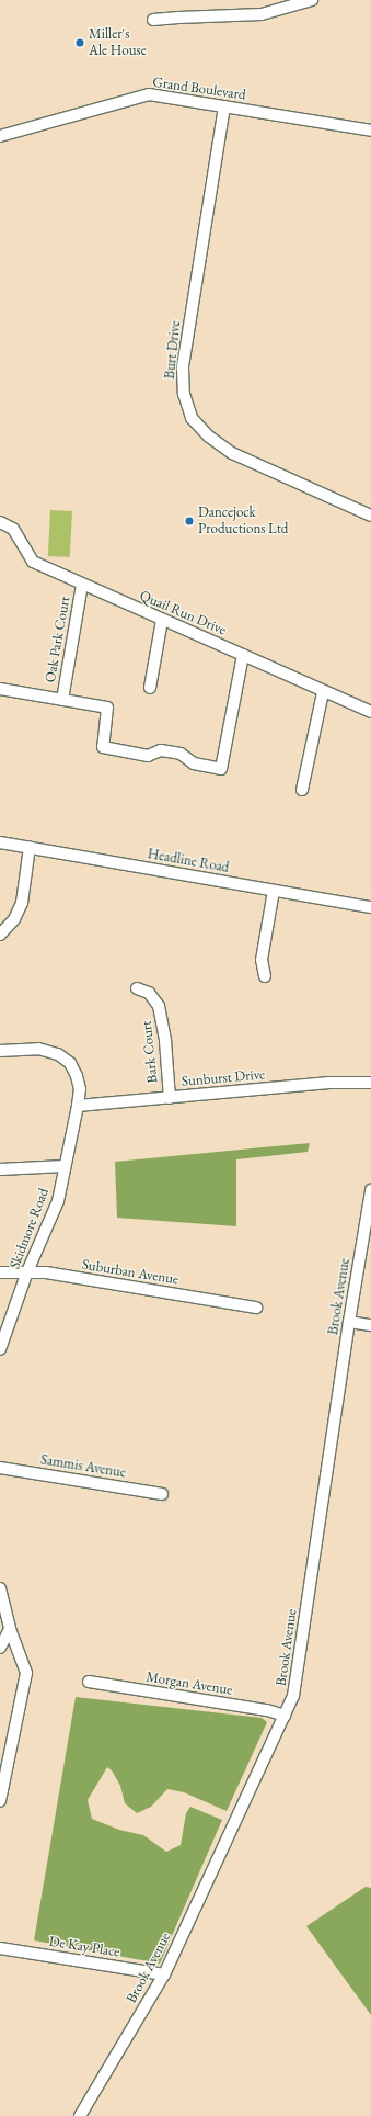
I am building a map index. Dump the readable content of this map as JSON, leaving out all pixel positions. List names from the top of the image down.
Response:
{
  "streets": {
    "street": [
      "Grand Boulevard",
      "Burt Drive",
      "Quail Run Drive",
      "Oak Park Court",
      "Headline Road",
      "Bark Court",
      "Sunburst Drive",
      "Skidmore Road",
      "Suburban Avenue",
      "Brook Avenue",
      "Sammis Avenue",
      "Morgan Avenue",
      "De Kay Place"
    ]
  },
  "crossings": [
    ["Grand Boulevard", "Burt Drive"],
    ["Quail Run Drive", "Oak Park Court"],
    ["Bark Court", "Sunburst Drive"],
    ["Sunburst Drive", "Skidmore Road"],
    ["Skidmore Road", "Suburban Avenue"],
    ["Brook Avenue", "Morgan Avenue"],
    ["Brook Avenue", "De Kay Place"]
  ],
  "places": ["Miller's Ale House", "Dancejock Productions Ltd"]
}
